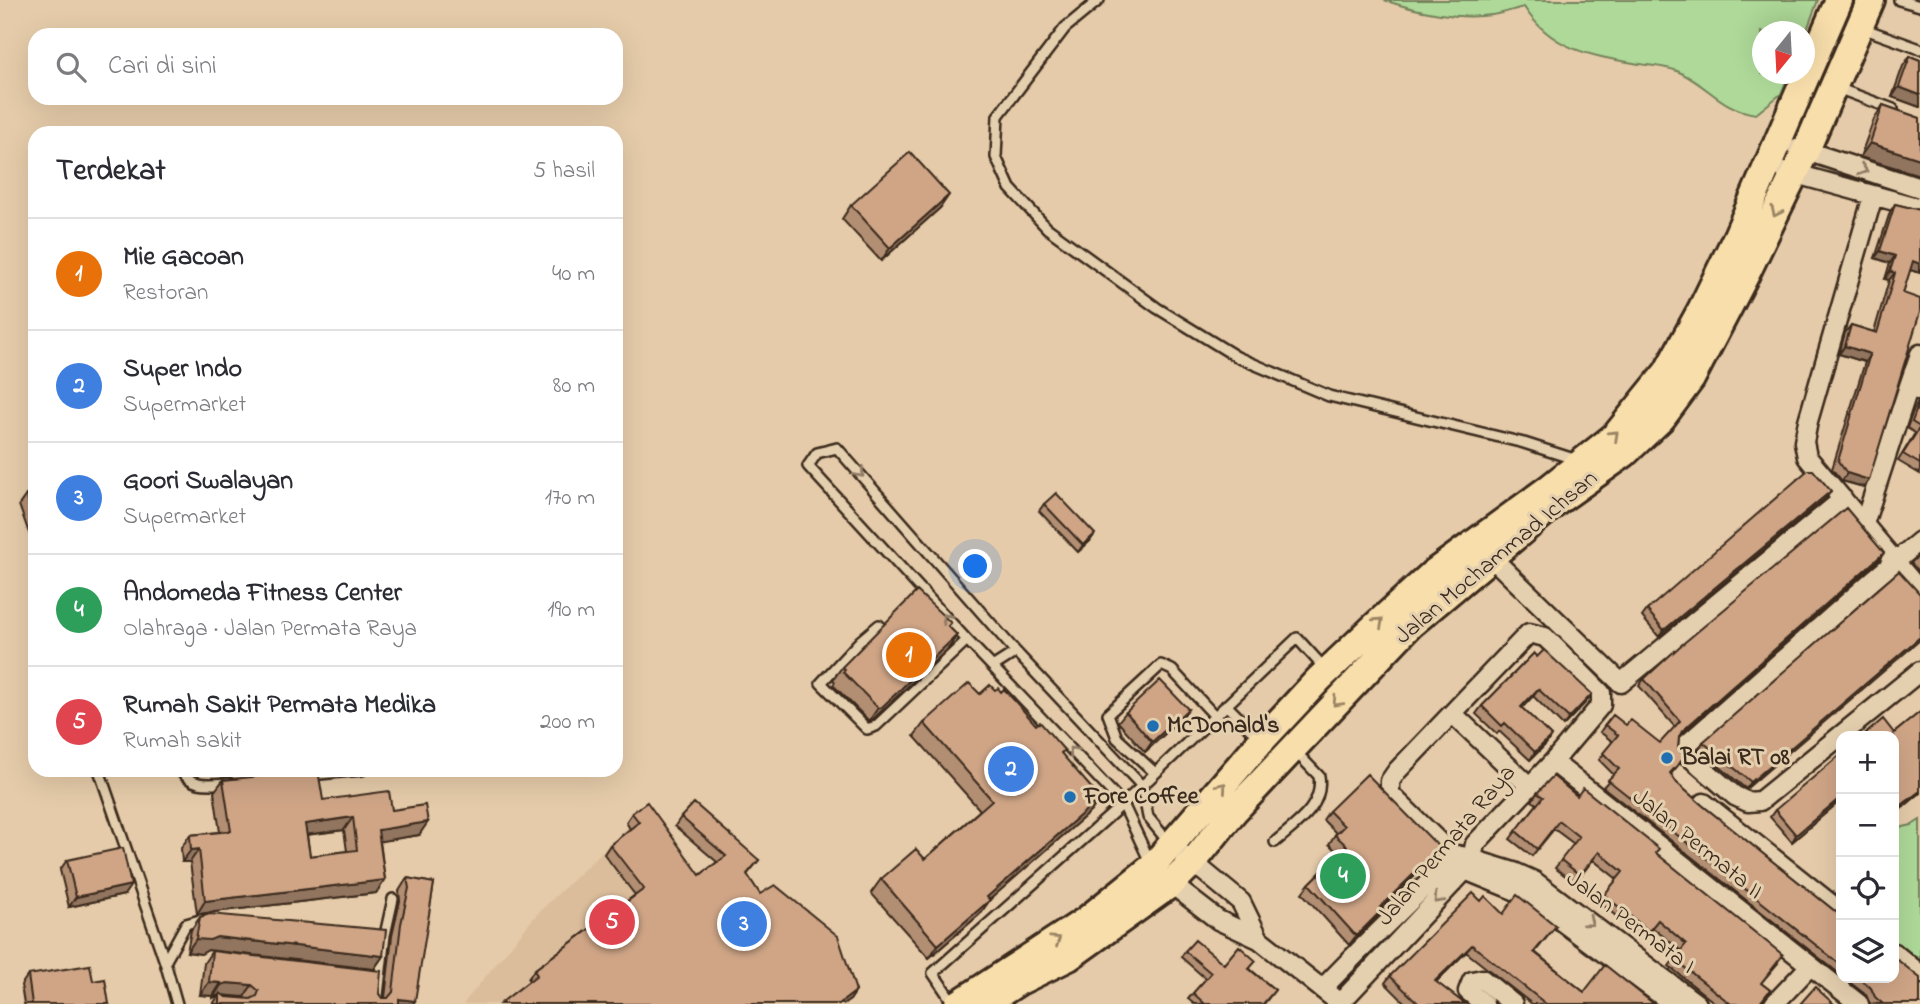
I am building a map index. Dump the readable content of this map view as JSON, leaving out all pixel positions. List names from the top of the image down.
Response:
{
  "streets": {
    "main road": ["Jalan Mochammad Ichsan"],
    "street": ["Jalan Permata II", "Jalan Permata Raya", "Jalan Permata I"]
  },
  "crossings": [
    ["Jalan Permata II", "Jalan Permata Raya"],
    ["Jalan Permata Raya", "Jalan Permata I"]
  ],
  "places": ["McDonald's", "Balai RT 08", "Fore Coffee"],
  "north": "bottom",
  "page": {
    "search": "Cari di sini",
    "heading": ["Terdekat", "5 hasil"],
    "list": [
      {
        "mark": "1",
        "name": "Mie Gacoan",
        "note": "Restoran",
        "value": "40 m"
      },
      {
        "mark": "2",
        "name": "Super Indo",
        "note": "Supermarket",
        "value": "80 m"
      },
      {
        "mark": "3",
        "name": "Goori Swalayan",
        "note": "Supermarket",
        "value": "170 m"
      },
      {
        "mark": "4",
        "name": "Andomeda Fitness Center",
        "note": "Olahraga · Jalan Permata Raya",
        "value": "190 m"
      },
      {
        "mark": "5",
        "name": "Rumah Sakit Permata Medika",
        "note": "Rumah sakit",
        "value": "200 m"
      }
    ],
    "pins": [
      "1",
      "2",
      "4",
      "5",
      "3"
    ],
    "map_buttons": ["+", "−"]
  }
}
